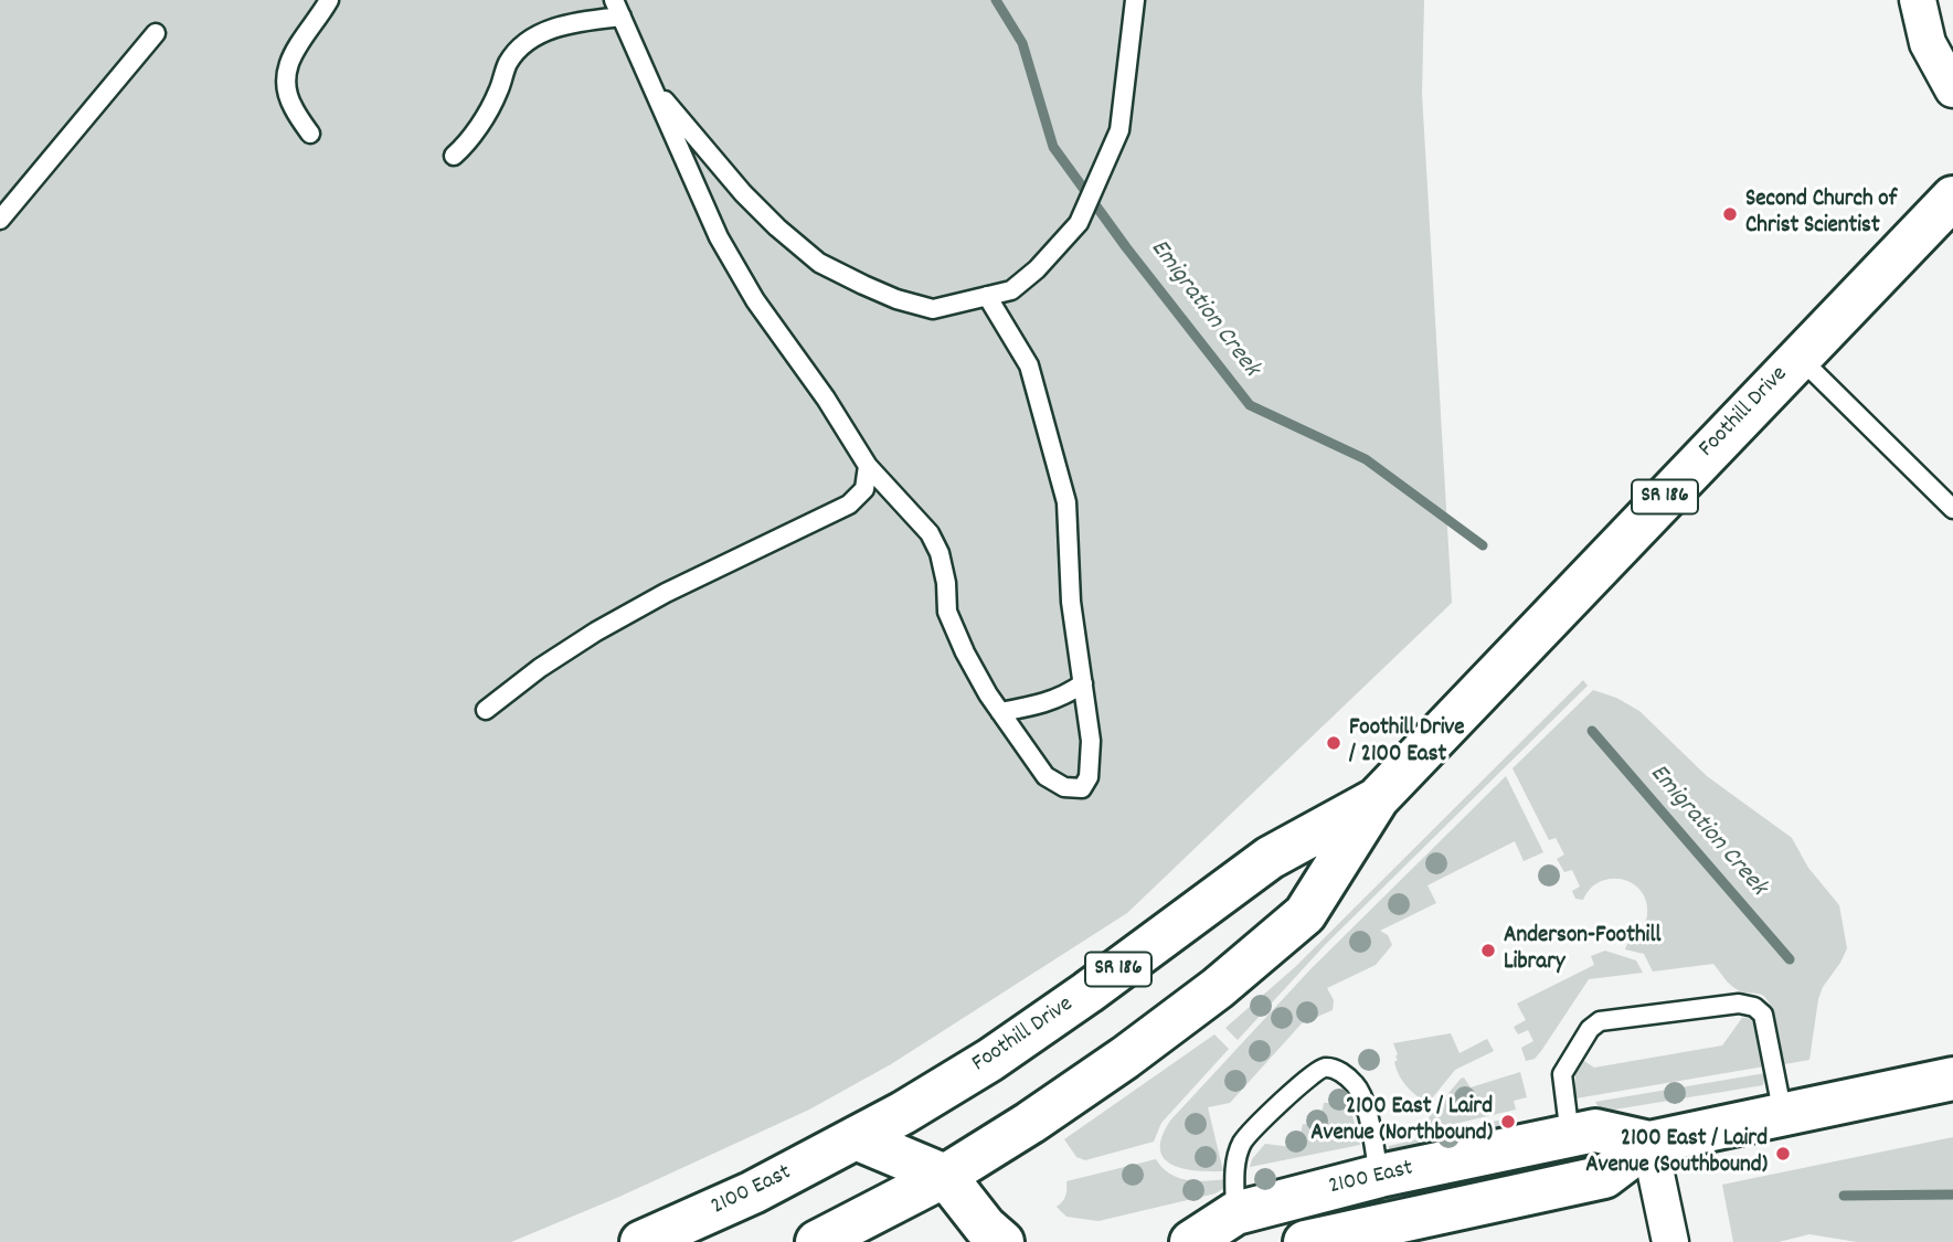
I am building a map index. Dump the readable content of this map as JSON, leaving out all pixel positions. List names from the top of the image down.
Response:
{
  "streets": {
    "main road": ["Foothill Drive", "SR 186", "2100 East"]
  },
  "crossings": [
    ["Foothill Drive", "SR 186"],
    ["Foothill Drive", "2100 East"]
  ],
  "water": ["Emigration Creek"],
  "places": [
    "Second Church of Christ Scientist",
    "Foothill Drive / 2100 East",
    "Anderson-Foothill Library",
    "2100 East / Laird Avenue (Northbound)",
    "2100 East / Laird Avenue (Southbound)"
  ]
}
